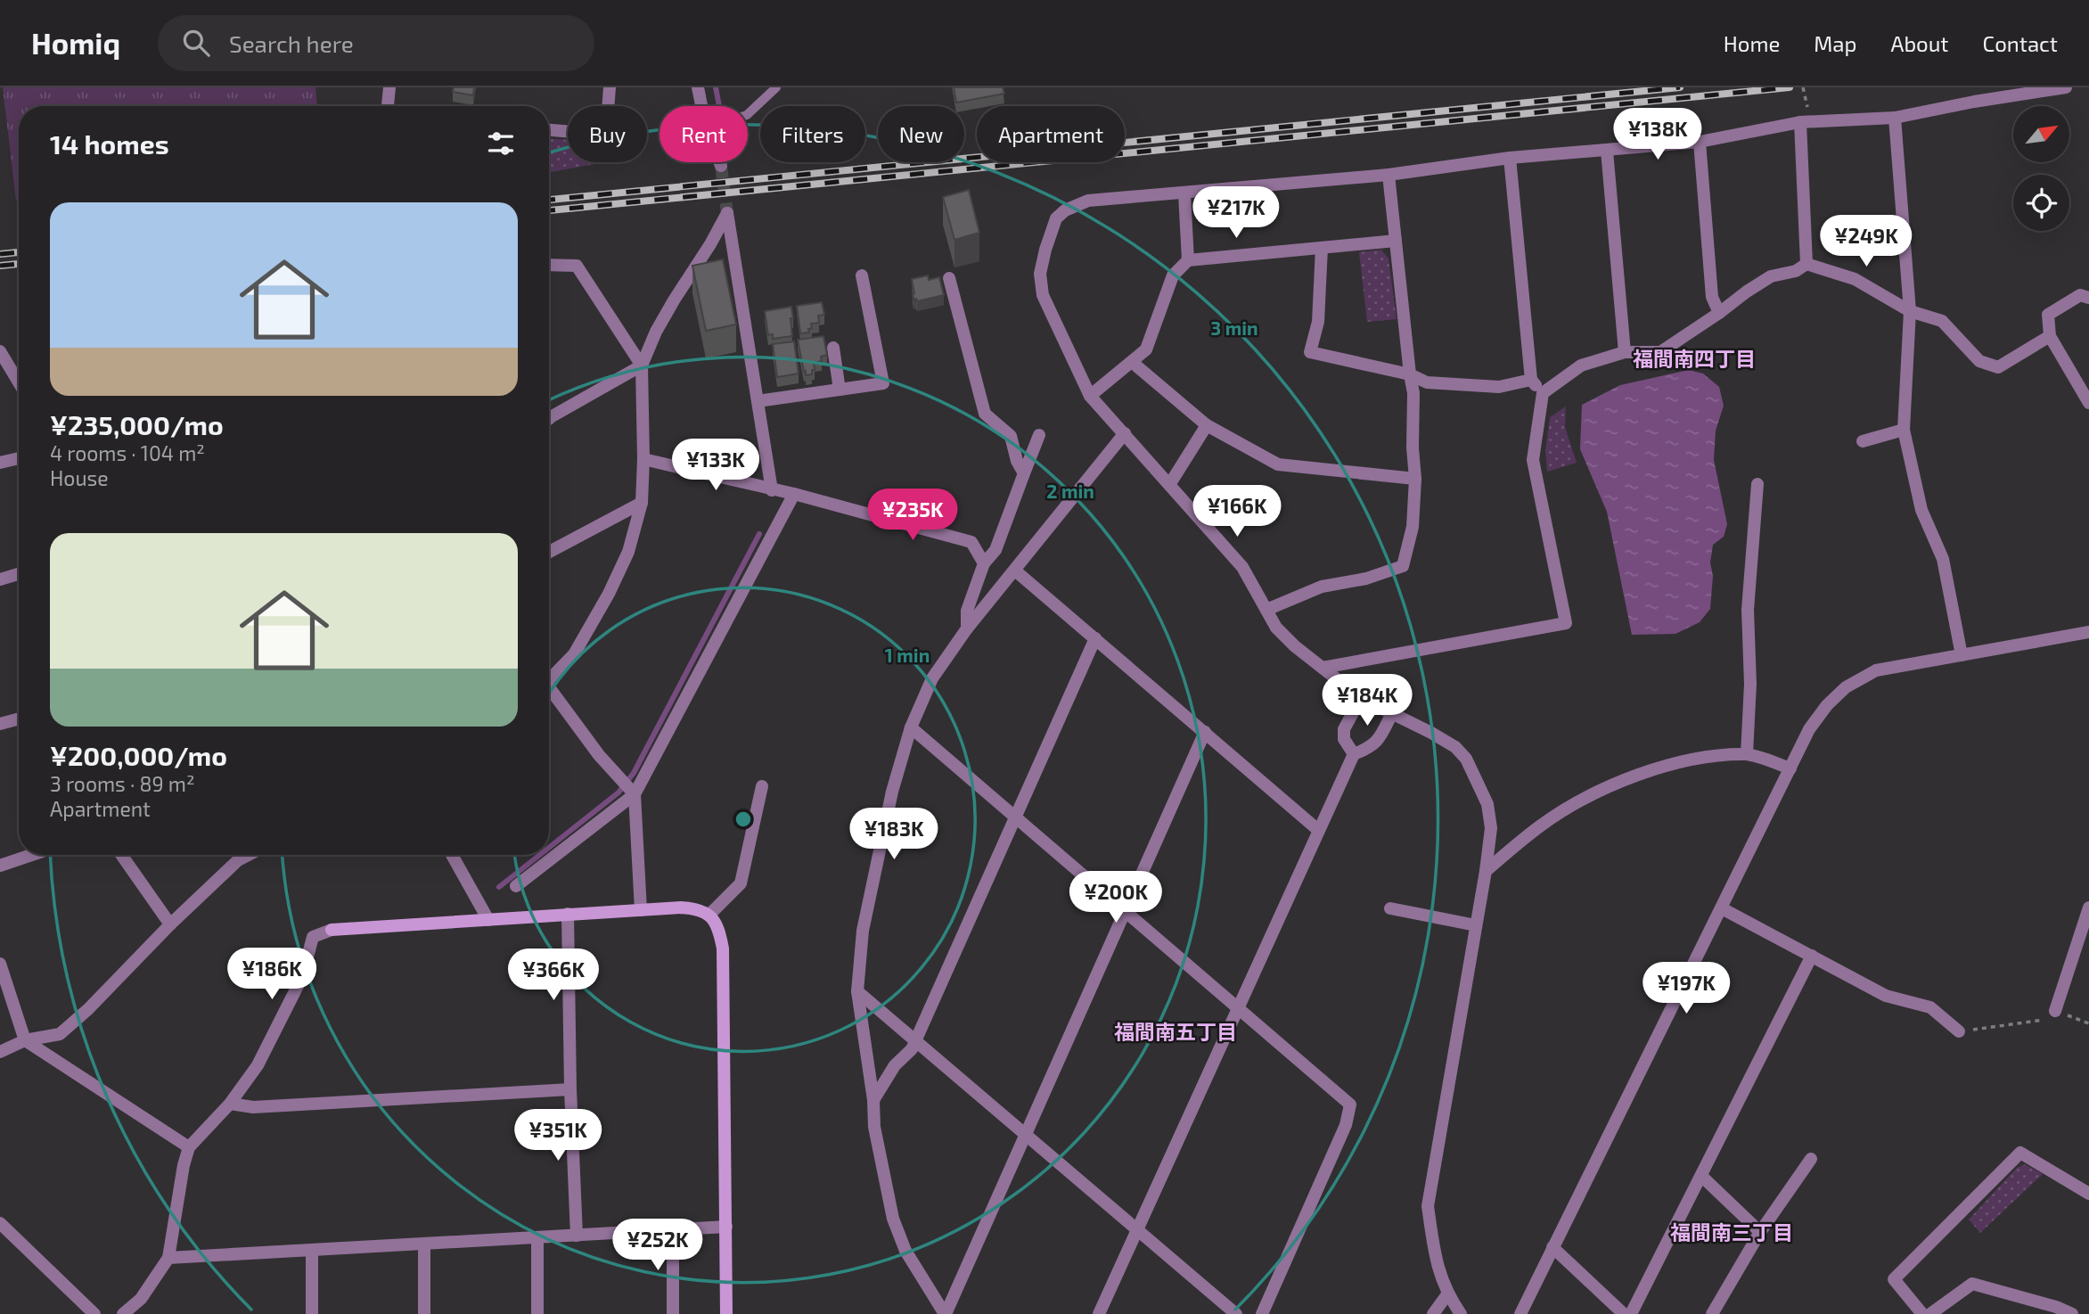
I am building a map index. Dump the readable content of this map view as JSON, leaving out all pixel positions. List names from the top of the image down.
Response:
{
  "districts": ["福間南四丁目", "福間南五丁目", "福間南三丁目"],
  "north": "top right",
  "page": {
    "header": "Homiq",
    "search": "Search here",
    "nav": [
      "Home",
      "Map",
      "About",
      "Contact"
    ],
    "chip": [
      "Buy",
      "Rent",
      "Filters",
      "New",
      "Apartment"
    ],
    "heading": "14 homes",
    "price": [
      "¥138K",
      "¥217K",
      "¥249K",
      "¥133K",
      "¥166K",
      "¥235K",
      "¥184K",
      "¥183K",
      "¥200K",
      "¥186K",
      "¥366K",
      "¥197K",
      "¥351K",
      "¥252K"
    ],
    "list": [
      {
        "name": "¥235,000/mo",
        "note": "4 rooms · 104 m² · House"
      },
      {
        "name": "¥200,000/mo",
        "note": "3 rooms · 89 m² · Apartment"
      }
    ]
  },
  "rings": ["3 min", "2 min", "1 min"]
}
